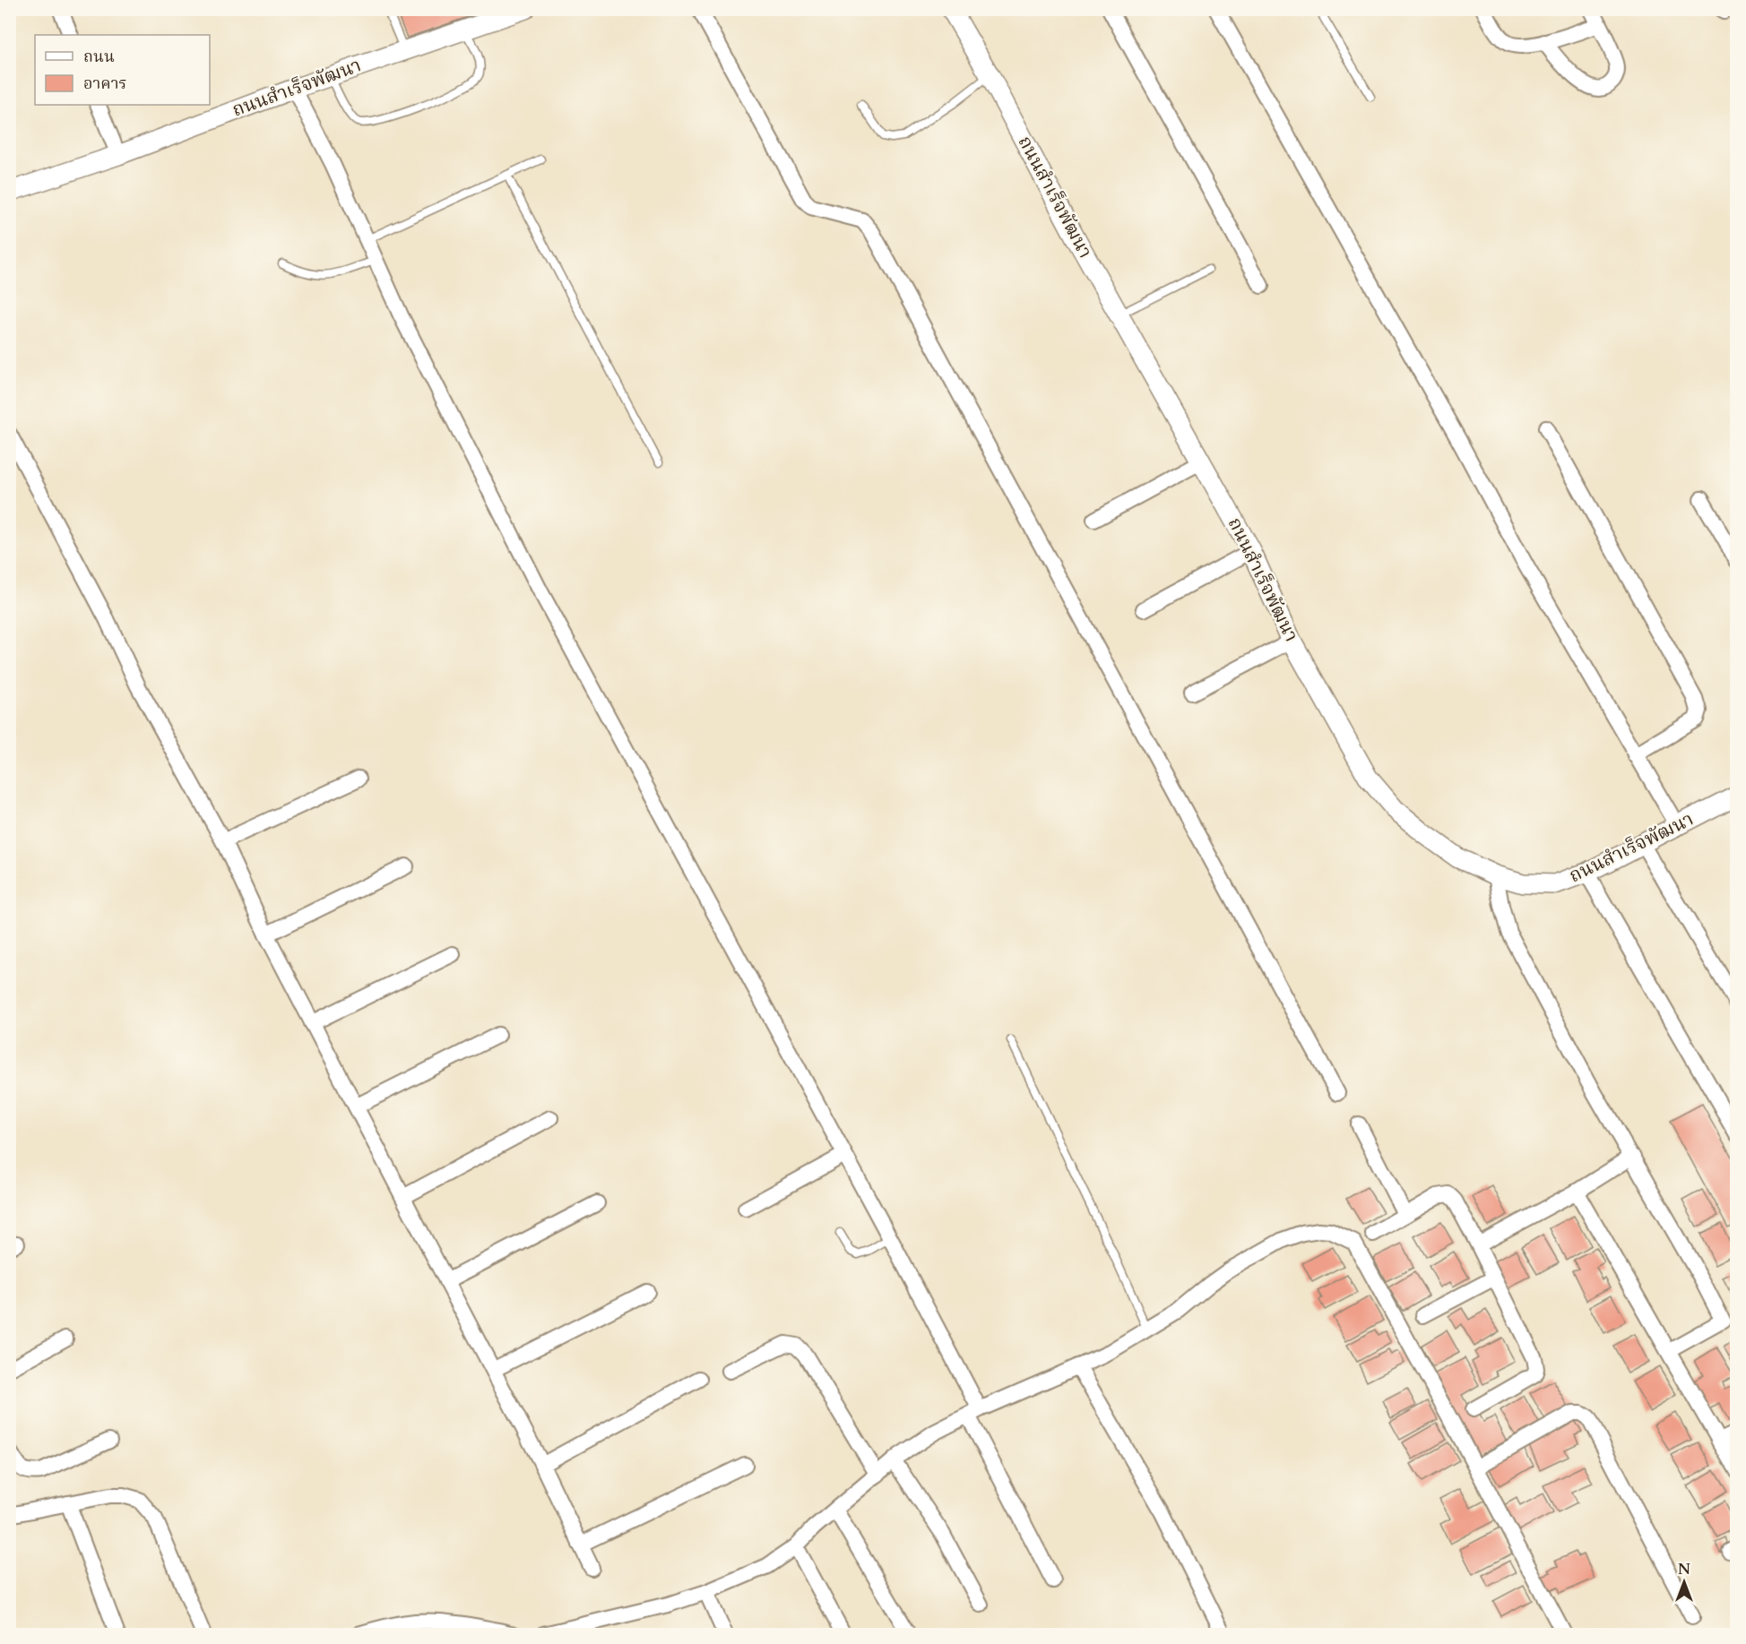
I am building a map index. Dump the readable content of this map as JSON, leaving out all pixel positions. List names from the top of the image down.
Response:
{
  "streets": {
    "street": ["ถนนสำเร็จพัฒนา"]
  },
  "legend": ["ถนน", "อาคาร"],
  "north": "top"
}
